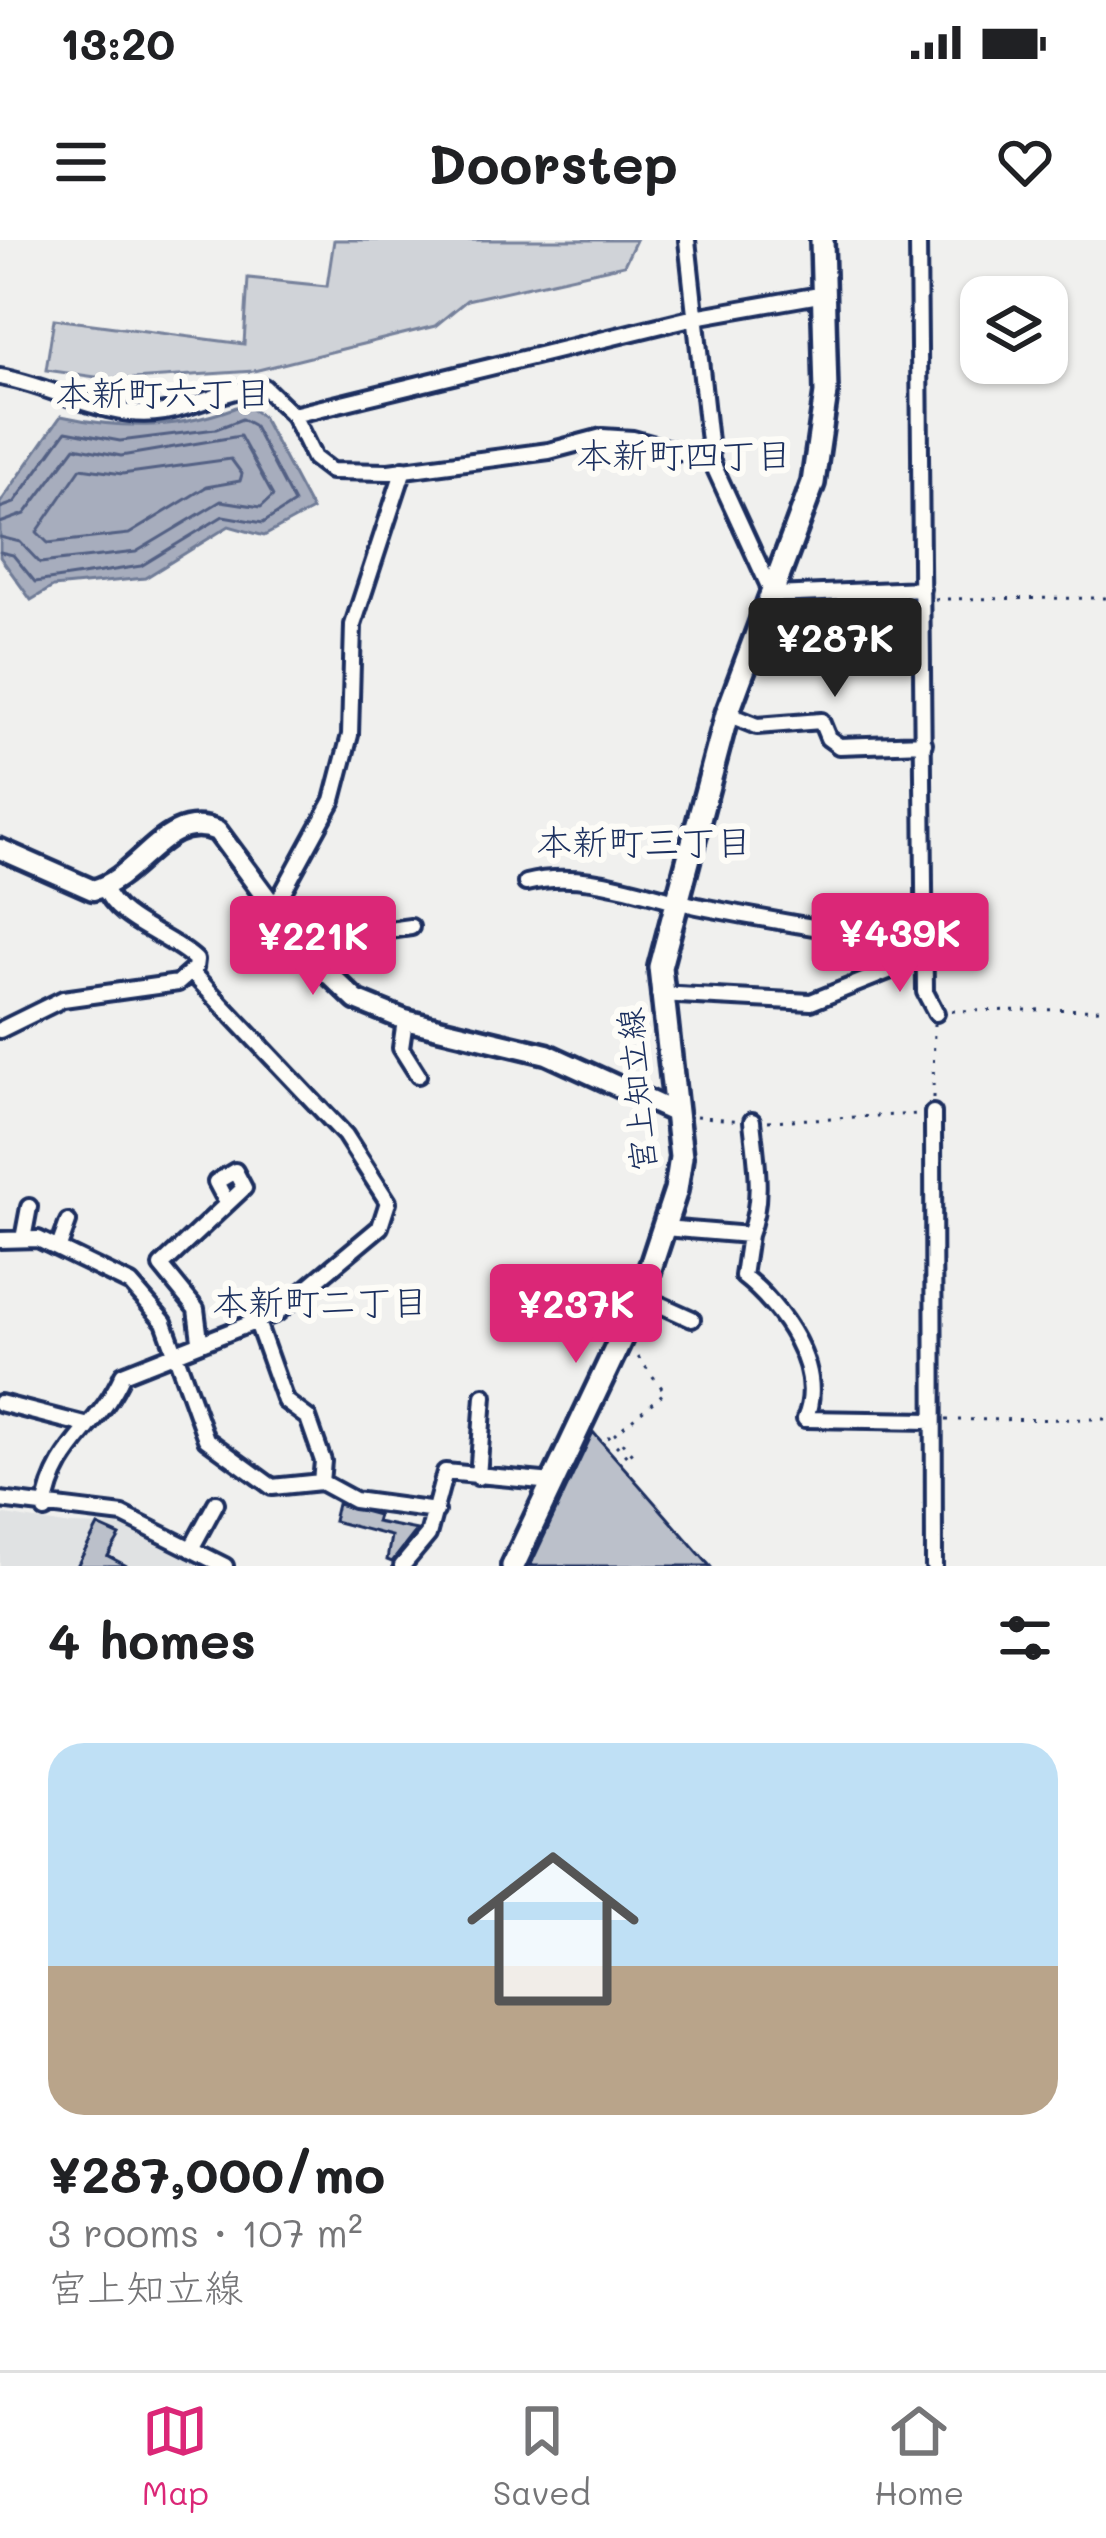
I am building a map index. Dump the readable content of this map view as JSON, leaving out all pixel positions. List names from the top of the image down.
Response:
{
  "streets": {
    "main road": ["宮上知立線"]
  },
  "districts": [
    "本新町六丁目",
    "本新町四丁目",
    "本新町三丁目",
    "本新町二丁目"
  ],
  "page": {
    "status": "13:20",
    "header": "Doorstep",
    "price": [
      "¥287K",
      "¥439K",
      "¥221K",
      "¥237K"
    ],
    "heading": "4 homes",
    "list": [
      {
        "name": "¥287,000/mo",
        "note": "3 rooms · 107 m² · 宮上知立線"
      }
    ],
    "tabs": ["Map", "Saved", "Home"]
  }
}
